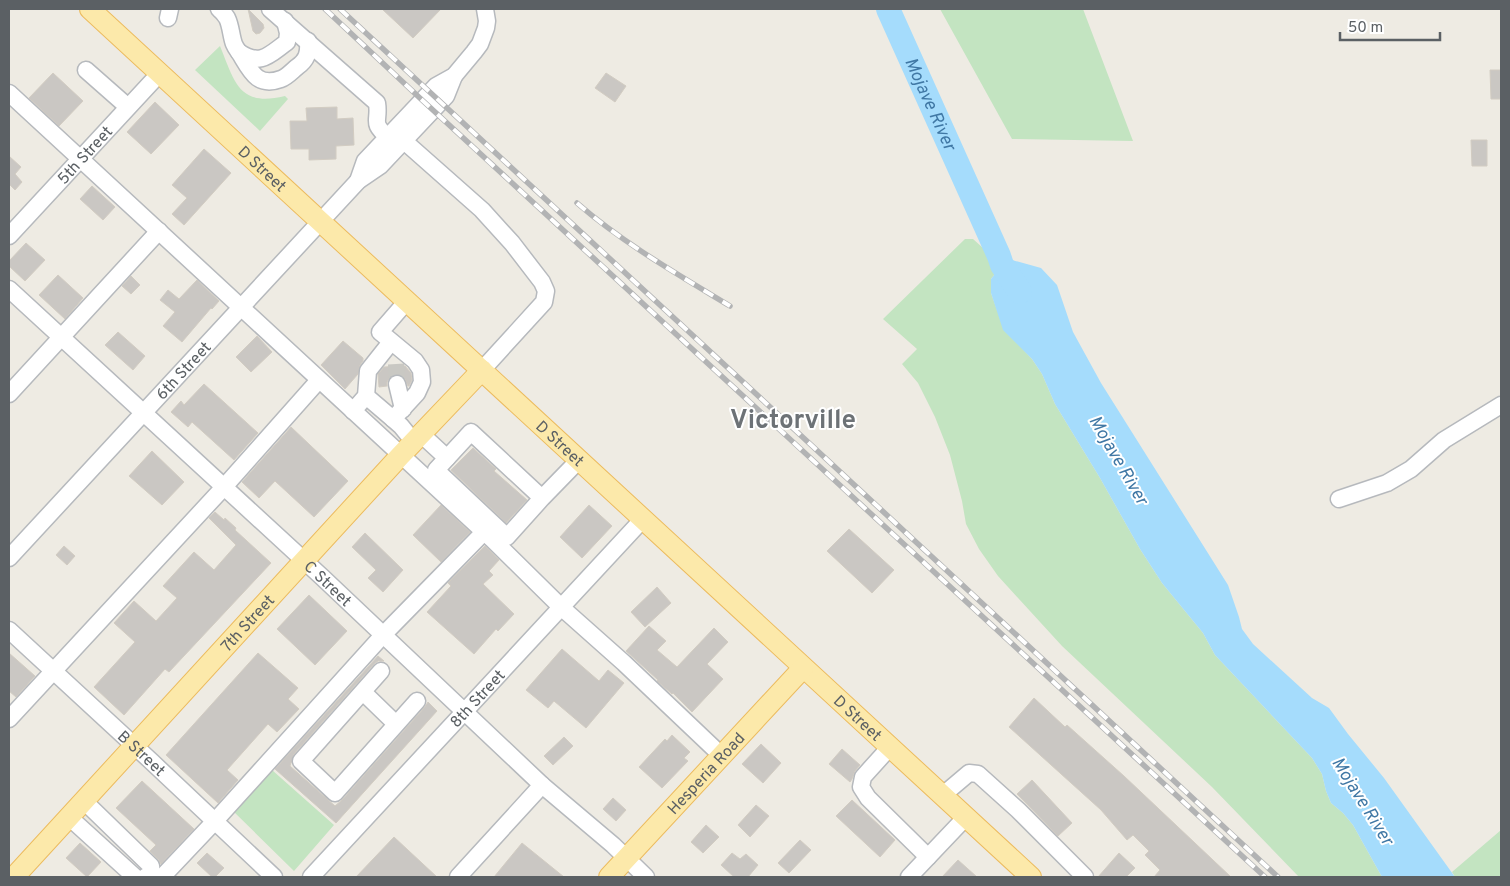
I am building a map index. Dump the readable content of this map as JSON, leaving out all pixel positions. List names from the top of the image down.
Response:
{
  "streets": {
    "main road": ["D Street", "7th Street", "Hesperia Road"],
    "street": [
      "5th Street",
      "6th Street",
      "C Street",
      "8th Street",
      "B Street"
    ]
  },
  "crossings": [
    ["5th Street", "D Street"],
    ["D Street", "6th Street"],
    ["D Street", "7th Street"],
    ["D Street", "8th Street"],
    ["D Street", "Hesperia Road"],
    ["6th Street", "C Street"],
    ["C Street", "7th Street"],
    ["C Street", "8th Street"],
    ["C Street", "Hesperia Road"],
    ["7th Street", "B Street"]
  ],
  "districts": ["Victorville"],
  "water": ["Mojave River"],
  "scale_bar": "50 m"
}
